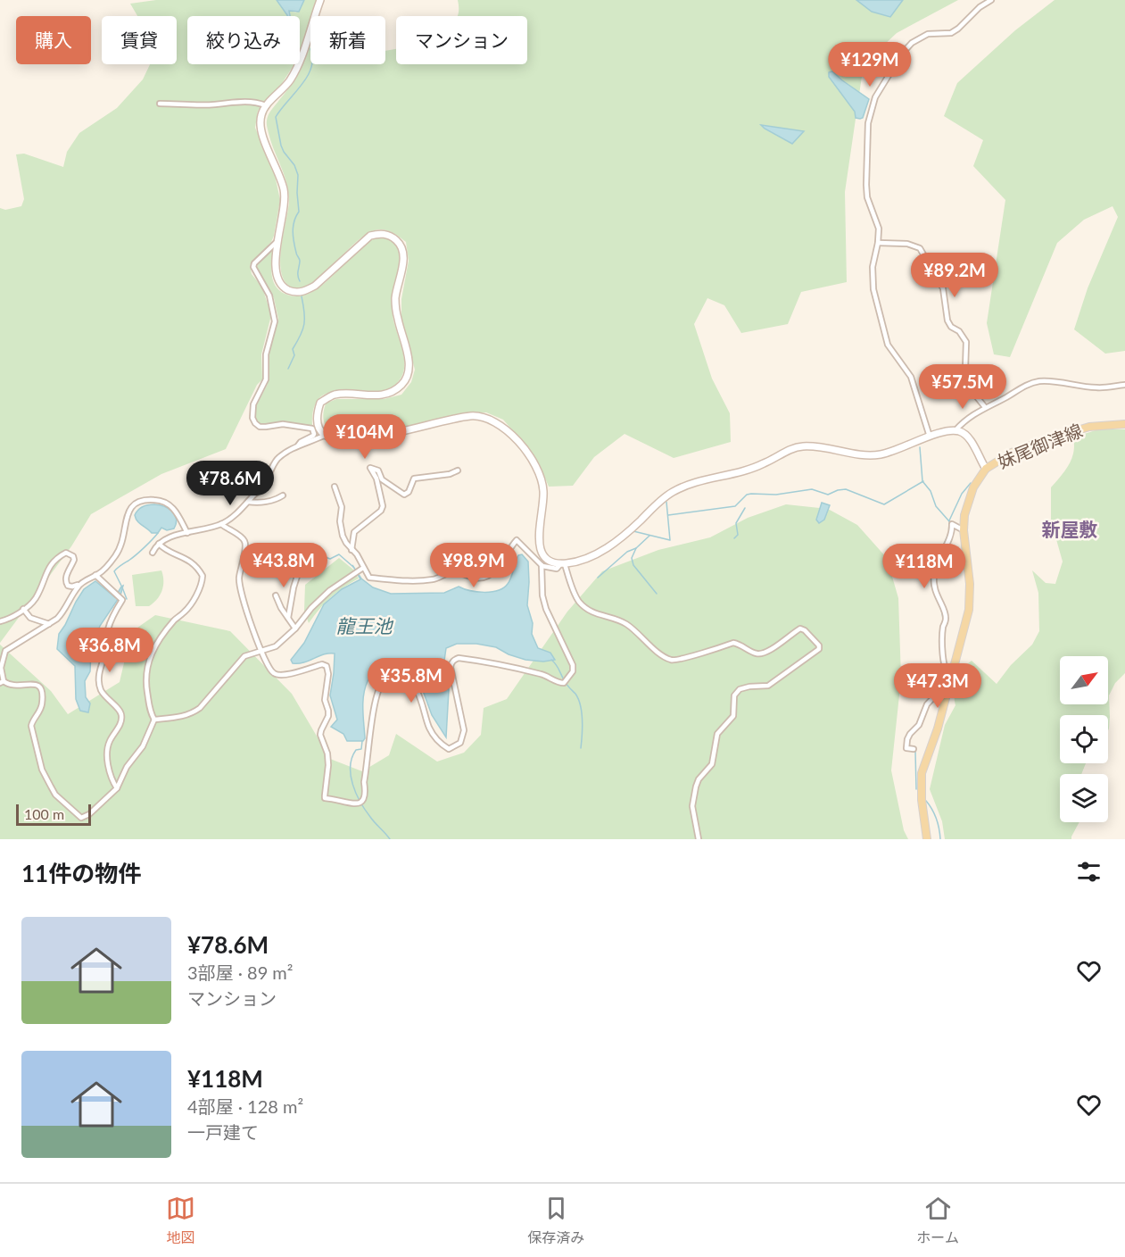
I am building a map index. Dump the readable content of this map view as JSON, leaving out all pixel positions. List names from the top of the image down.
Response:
{
  "streets": {
    "main road": ["妹尾御津線"]
  },
  "districts": ["新屋敷"],
  "water": ["龍王池"],
  "scale_bar": "100 m",
  "north": "top right",
  "page": {
    "chip": [
      "購入",
      "賃貸",
      "絞り込み",
      "新着",
      "マンション"
    ],
    "price": [
      "¥129M",
      "¥89.2M",
      "¥57.5M",
      "¥104M",
      "¥78.6M",
      "¥43.8M",
      "¥98.9M",
      "¥118M",
      "¥36.8M",
      "¥35.8M",
      "¥47.3M"
    ],
    "scale": "100 m",
    "heading": "11件の物件",
    "list": [
      {
        "name": "¥78.6M",
        "note": "3部屋 · 89 m² · マンション"
      },
      {
        "name": "¥118M",
        "note": "4部屋 · 128 m² · 一戸建て"
      }
    ],
    "tabs": ["地図", "保存済み", "ホーム"]
  }
}
